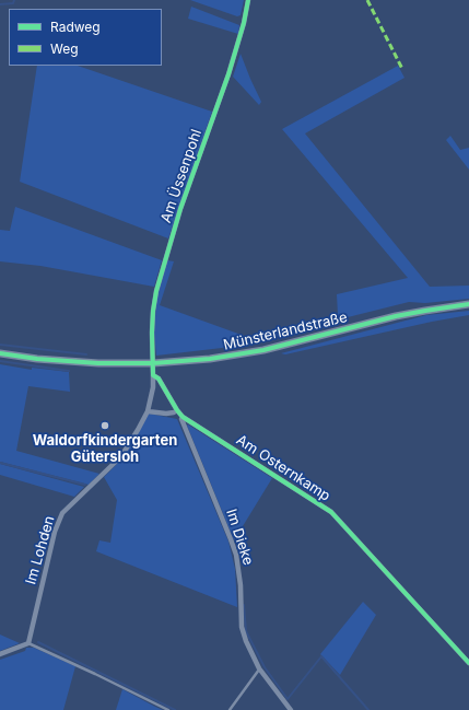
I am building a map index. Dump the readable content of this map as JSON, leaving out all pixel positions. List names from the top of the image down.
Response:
{
  "streets": {
    "main road": ["Münsterlandstraße"],
    "street": [
      "Am Üssenpohl",
      "Am Osternkamp",
      "Im Dieke",
      "Im Lohden"
    ]
  },
  "crossings": [
    ["Am Üssenpohl", "Münsterlandstraße"],
    ["Am Üssenpohl", "Im Lohden"],
    ["Münsterlandstraße", "Im Lohden"],
    ["Am Osternkamp", "Im Dieke"],
    ["Am Osternkamp", "Im Lohden"]
  ],
  "places": ["Waldorfkindergarten Gütersloh"],
  "legend": ["Radweg", "Weg"]
}
